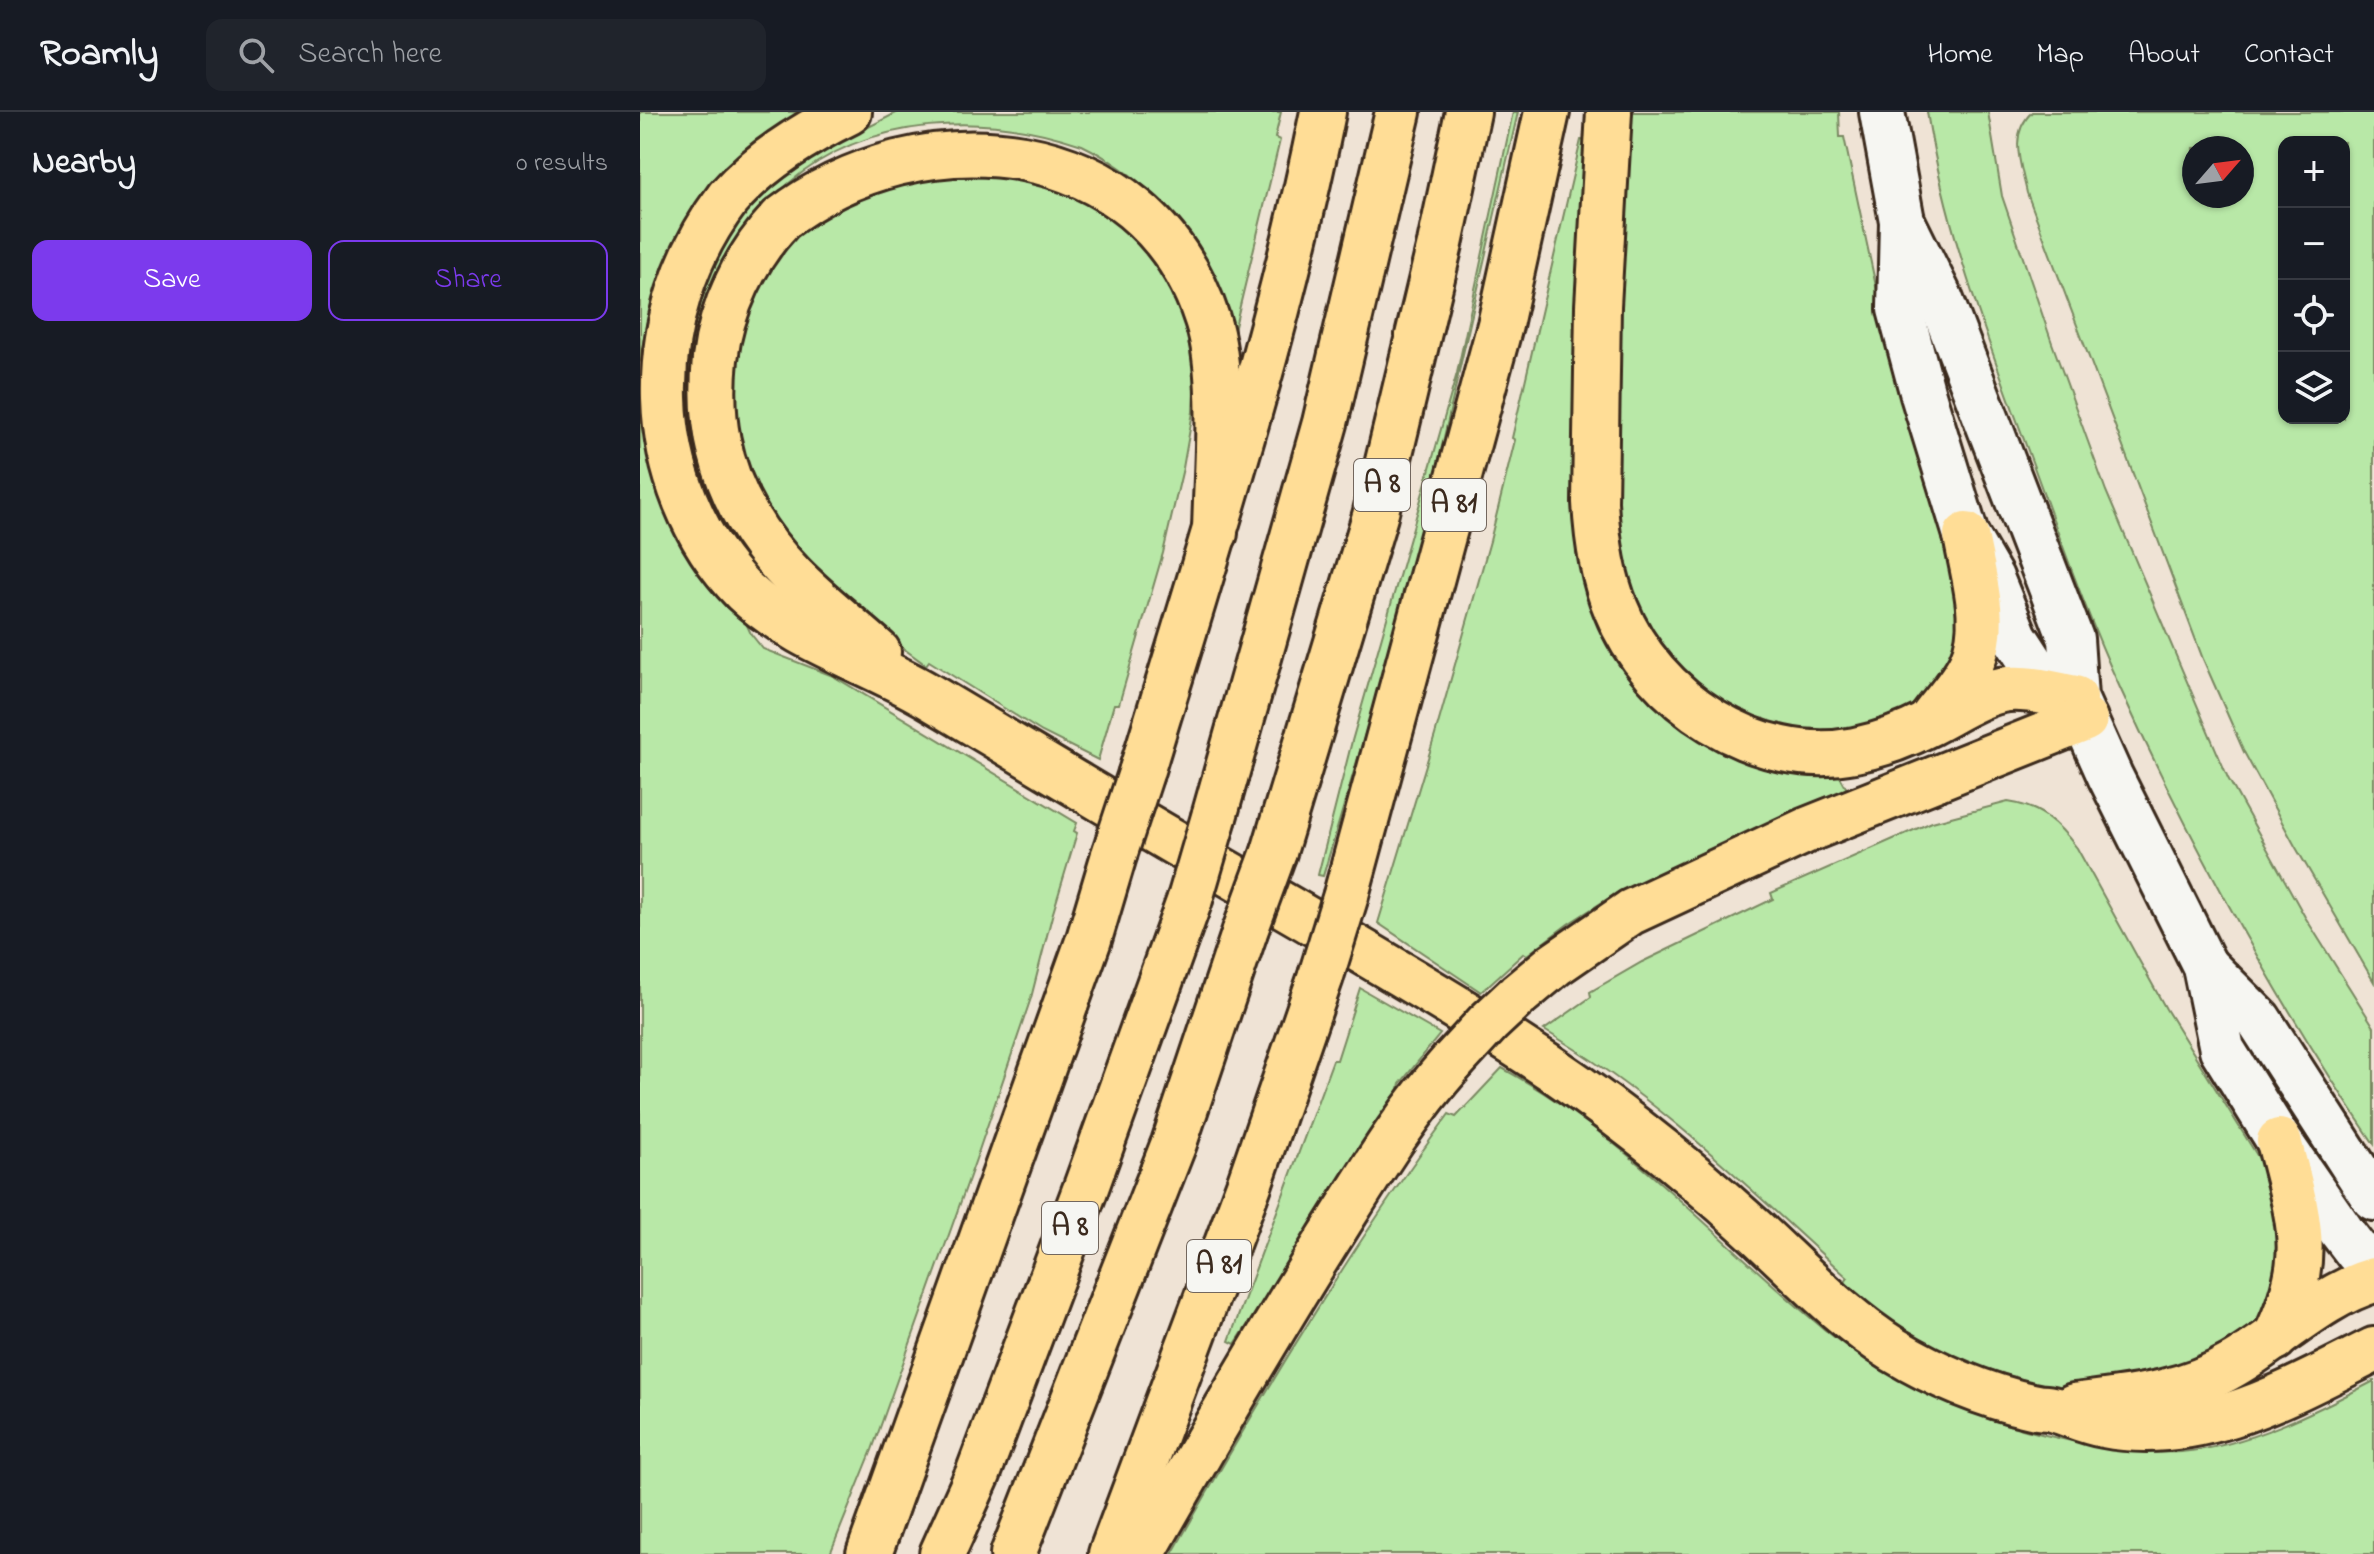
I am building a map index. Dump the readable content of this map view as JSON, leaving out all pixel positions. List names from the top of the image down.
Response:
{
  "streets": {
    "highway": ["A 8", "A 81"]
  },
  "north": "top right",
  "page": {
    "header": "Roamly",
    "search": "Search here",
    "nav": [
      "Home",
      "Map",
      "About",
      "Contact"
    ],
    "heading": ["Nearby", "0 results"],
    "map_buttons": ["+", "−"],
    "buttons": ["Save", "Share"]
  }
}
